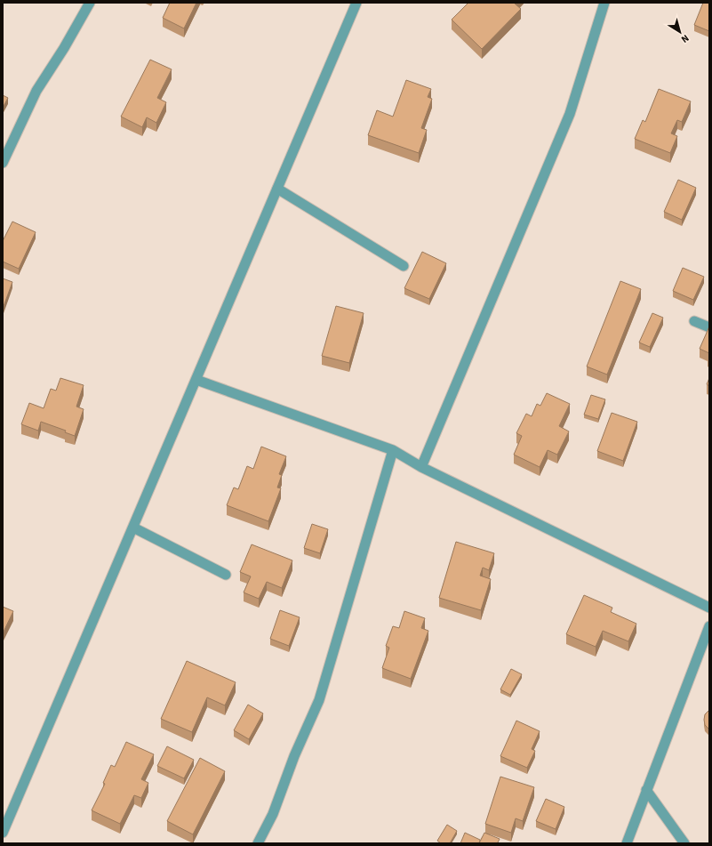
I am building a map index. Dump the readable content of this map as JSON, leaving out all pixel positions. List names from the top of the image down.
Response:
{
  "north": "bottom right"
}
